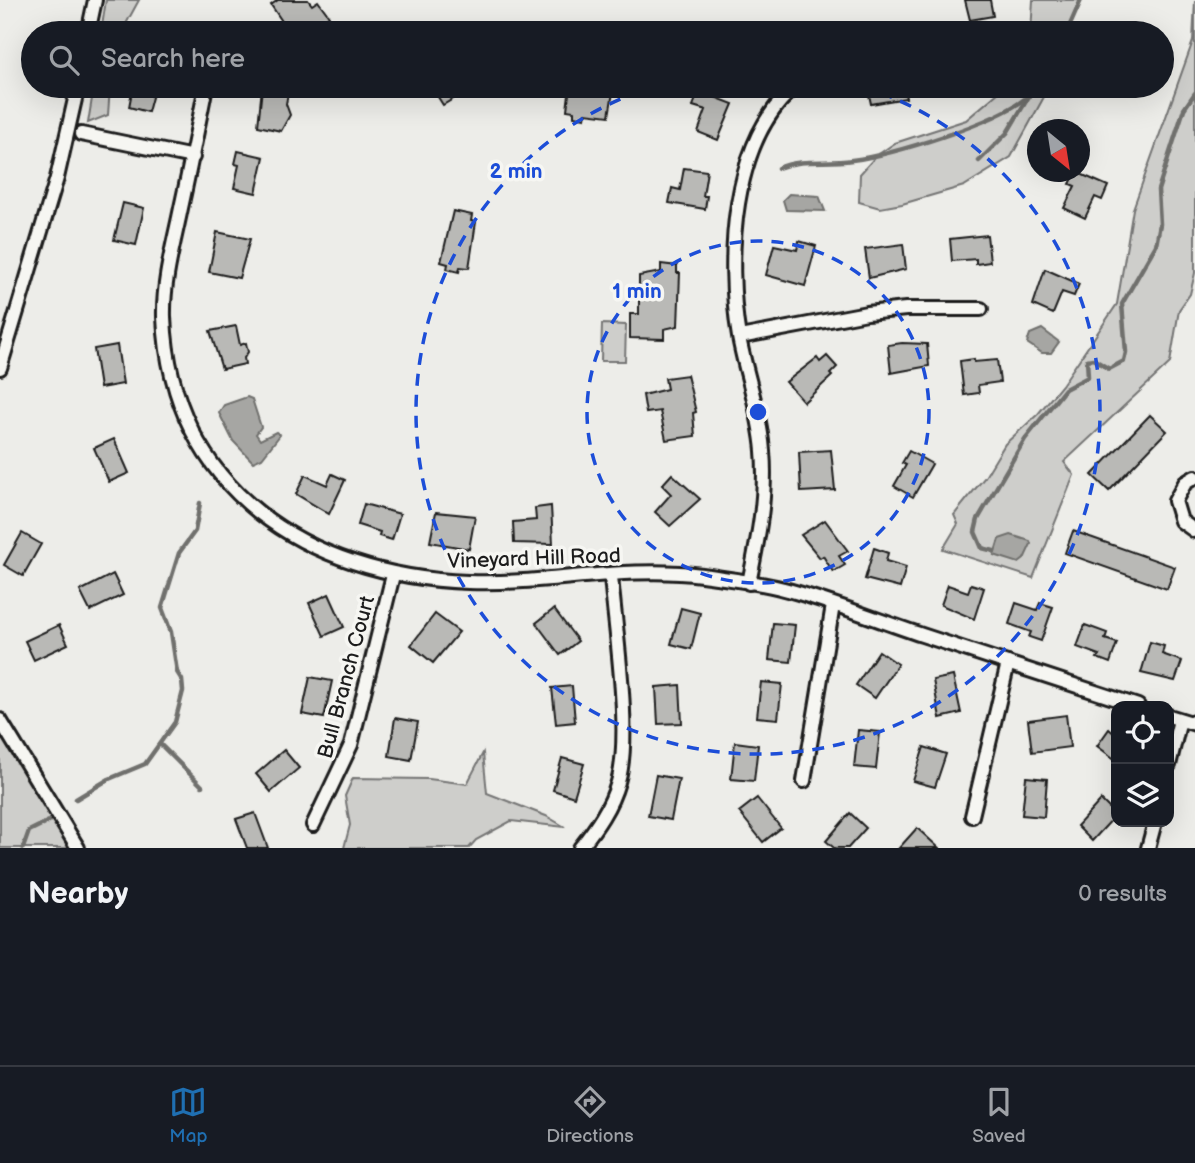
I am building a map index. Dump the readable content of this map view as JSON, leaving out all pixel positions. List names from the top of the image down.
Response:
{
  "streets": {
    "street": ["Vineyard Hill Road", "Bull Branch Court"]
  },
  "crossings": [
    ["Vineyard Hill Road", "Bull Branch Court"]
  ],
  "north": "bottom right",
  "page": {
    "search": "Search here",
    "heading": ["Nearby", "0 results"],
    "nav": ["Map", "Directions", "Saved"]
  },
  "rings": ["2 min", "1 min"]
}
